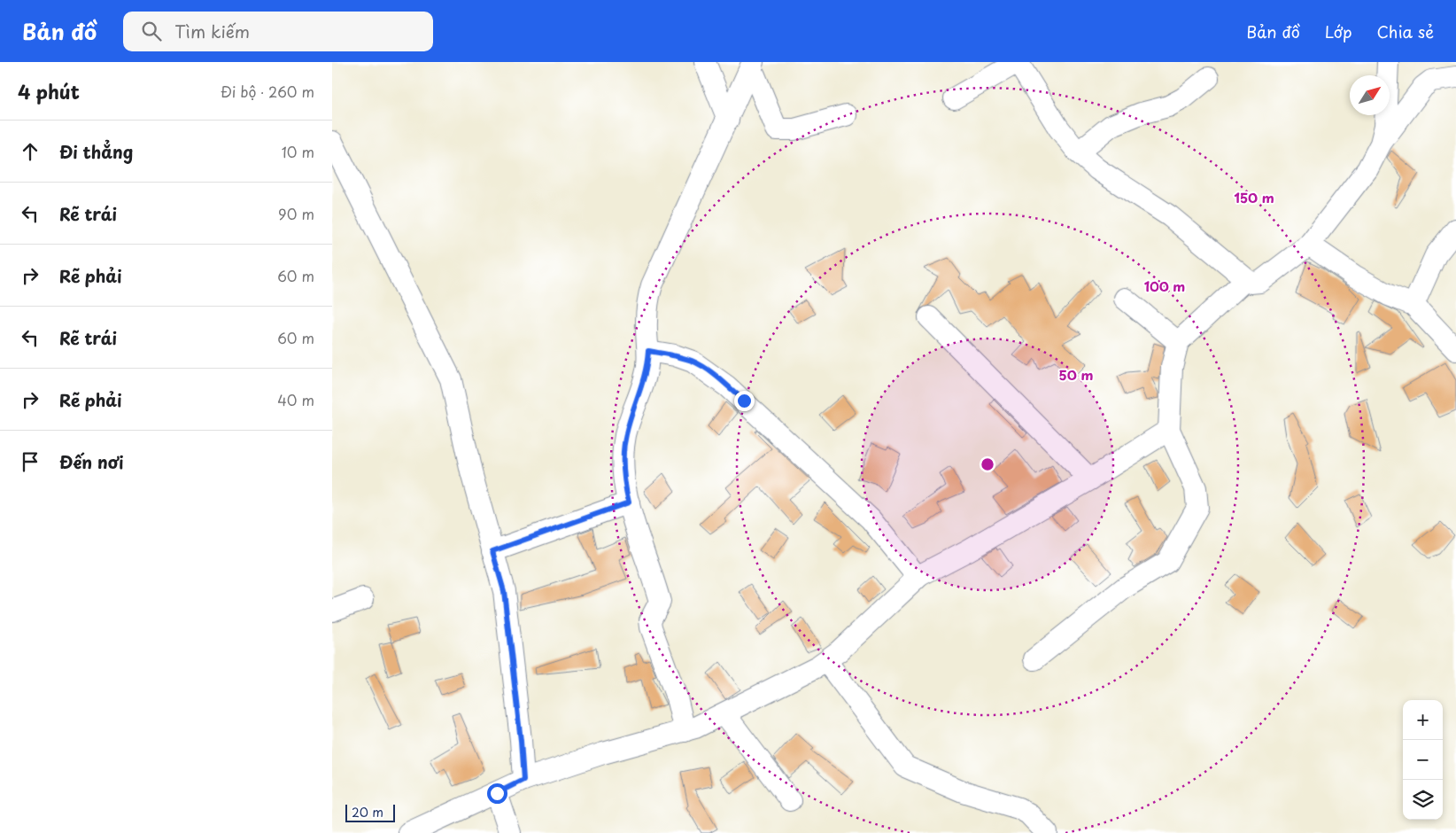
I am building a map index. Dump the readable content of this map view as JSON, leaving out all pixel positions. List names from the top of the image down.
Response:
{
  "scale_bar": "20 m",
  "north": "top right",
  "page": {
    "header": "Bản đồ",
    "search": "Tìm kiếm",
    "nav": ["Bản đồ", "Lớp", "Chia sẻ"],
    "heading": ["4 phút", "Đi bộ · 260 m"],
    "list": [
      ["Đi thẳng", "10 m"],
      ["Rẽ trái", "90 m"],
      ["Rẽ phải", "60 m"],
      ["Rẽ trái", "60 m"],
      ["Rẽ phải", "40 m"],
      "Đến nơi"
    ],
    "map_buttons": ["+", "−"],
    "scale": "20 m"
  },
  "rings": ["150 m", "100 m", "50 m"]
}
